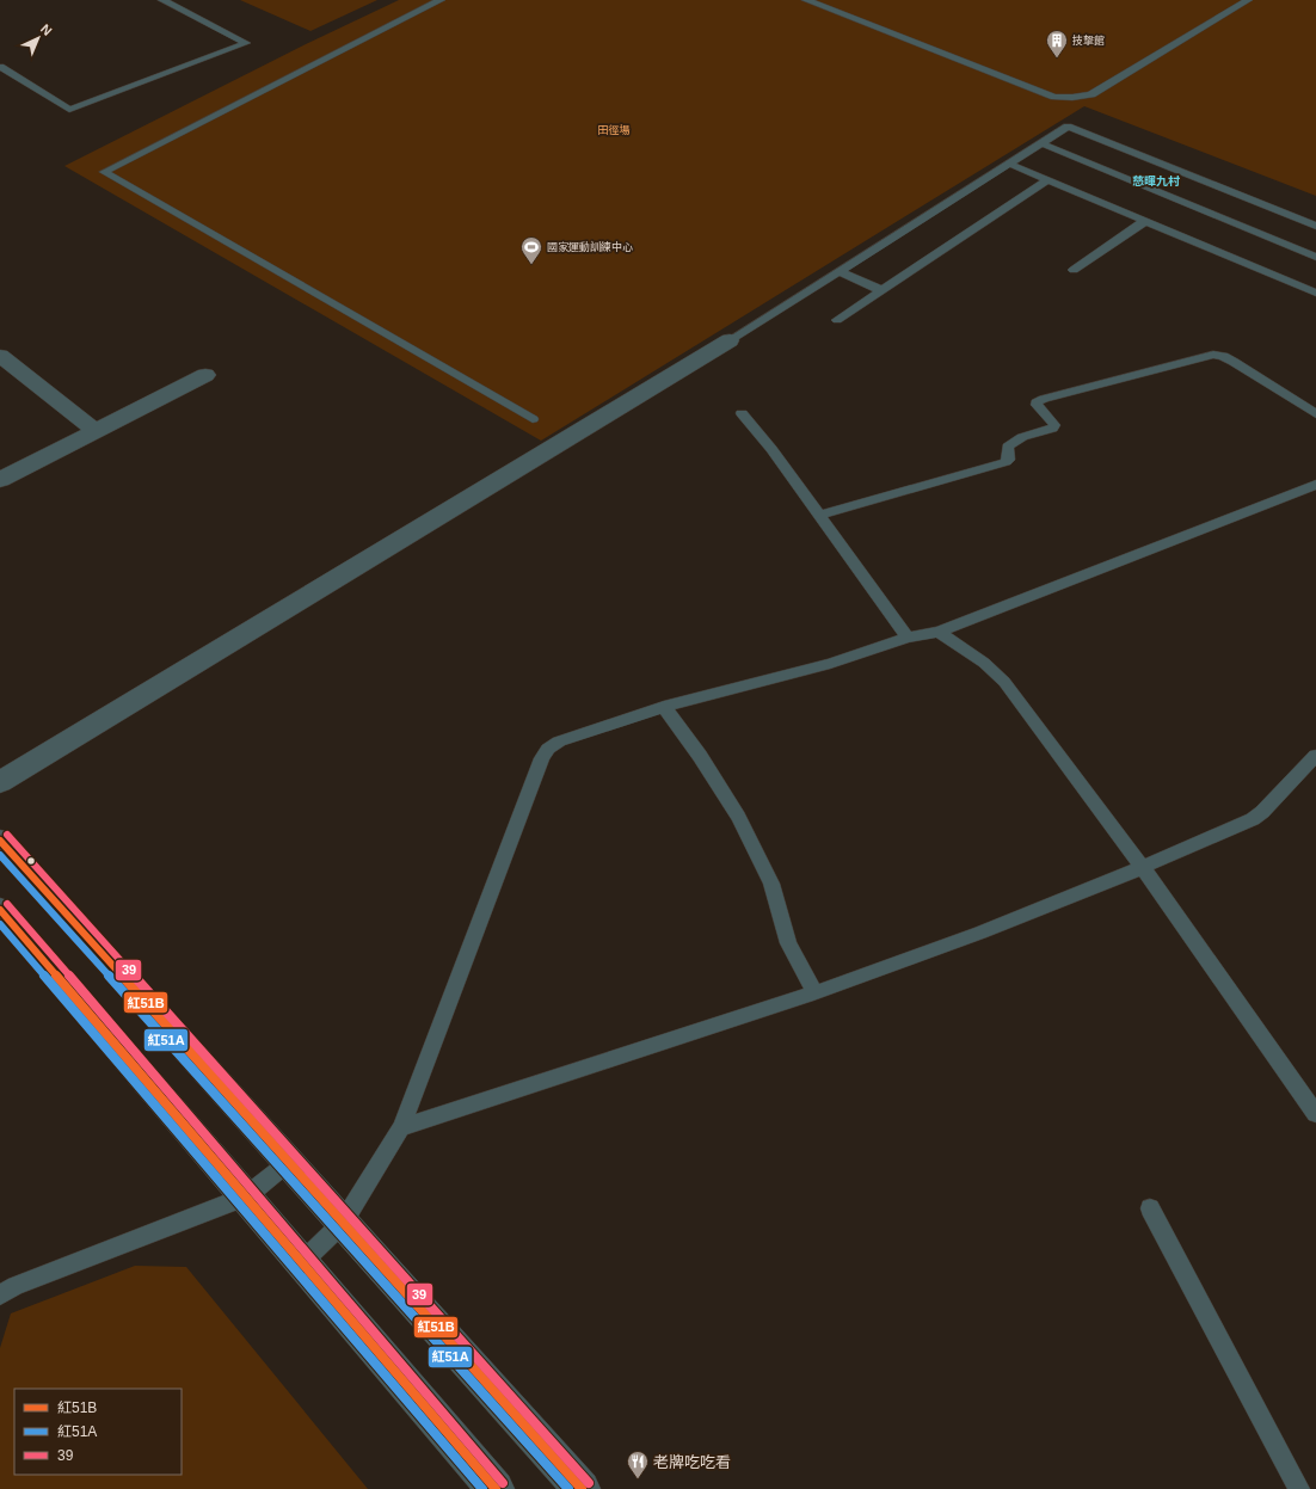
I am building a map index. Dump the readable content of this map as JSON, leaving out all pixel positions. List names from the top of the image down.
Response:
{
  "districts": ["慈暉九村"],
  "parks": ["田徑場"],
  "places": {
    "building": ["技擊館"],
    "sports": ["國家運動訓練中心"],
    "restaurant": ["老牌吃吃看"]
  },
  "lines": ["transit line 39", "transit line 紅51B", "transit line 紅51A"],
  "legend": ["紅51B", "紅51A", "39"],
  "north": "top right"
}
